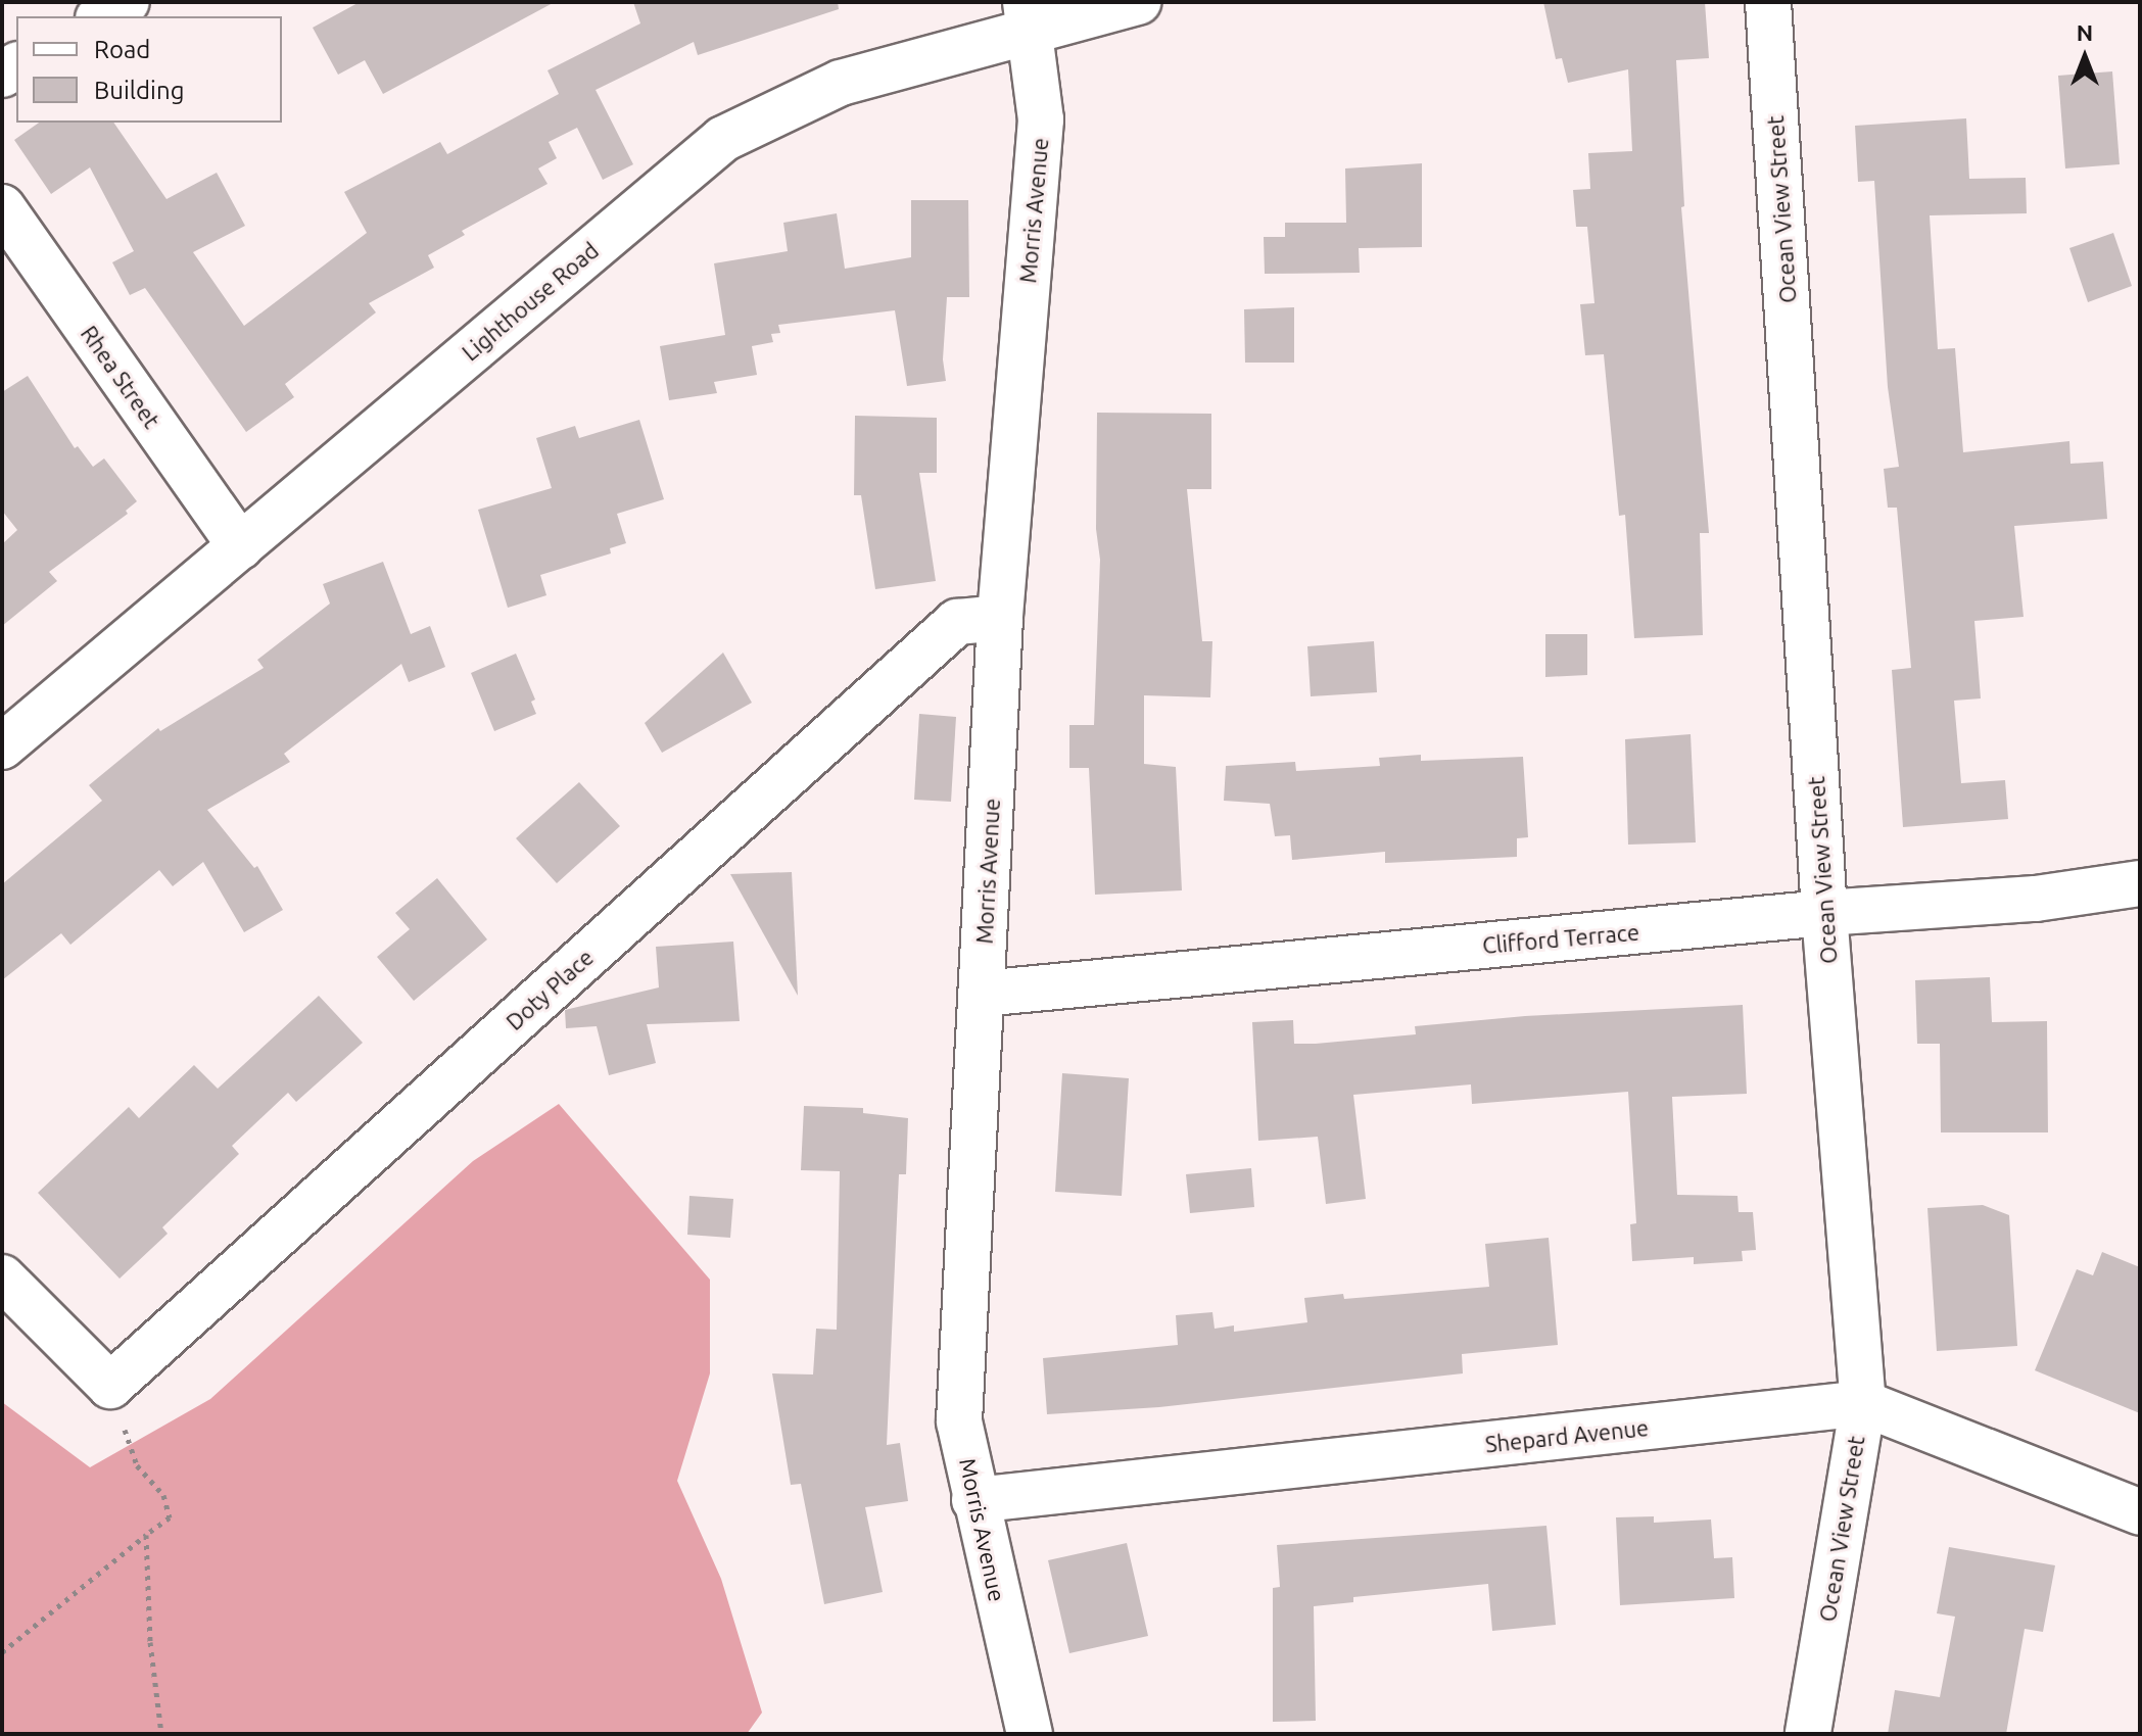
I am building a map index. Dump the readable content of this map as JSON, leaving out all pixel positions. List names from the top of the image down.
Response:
{
  "streets": {
    "street": [
      "Ocean View Street",
      "Morris Avenue",
      "Lighthouse Road",
      "Rhea Street",
      "Clifford Terrace",
      "Doty Place",
      "Shepard Avenue"
    ]
  },
  "crossings": [
    ["Ocean View Street", "Clifford Terrace"],
    ["Ocean View Street", "Shepard Avenue"],
    ["Morris Avenue", "Lighthouse Road"],
    ["Morris Avenue", "Clifford Terrace"],
    ["Morris Avenue", "Doty Place"],
    ["Morris Avenue", "Shepard Avenue"],
    ["Lighthouse Road", "Rhea Street"]
  ],
  "legend": ["Road", "Building"],
  "north": "top"
}
